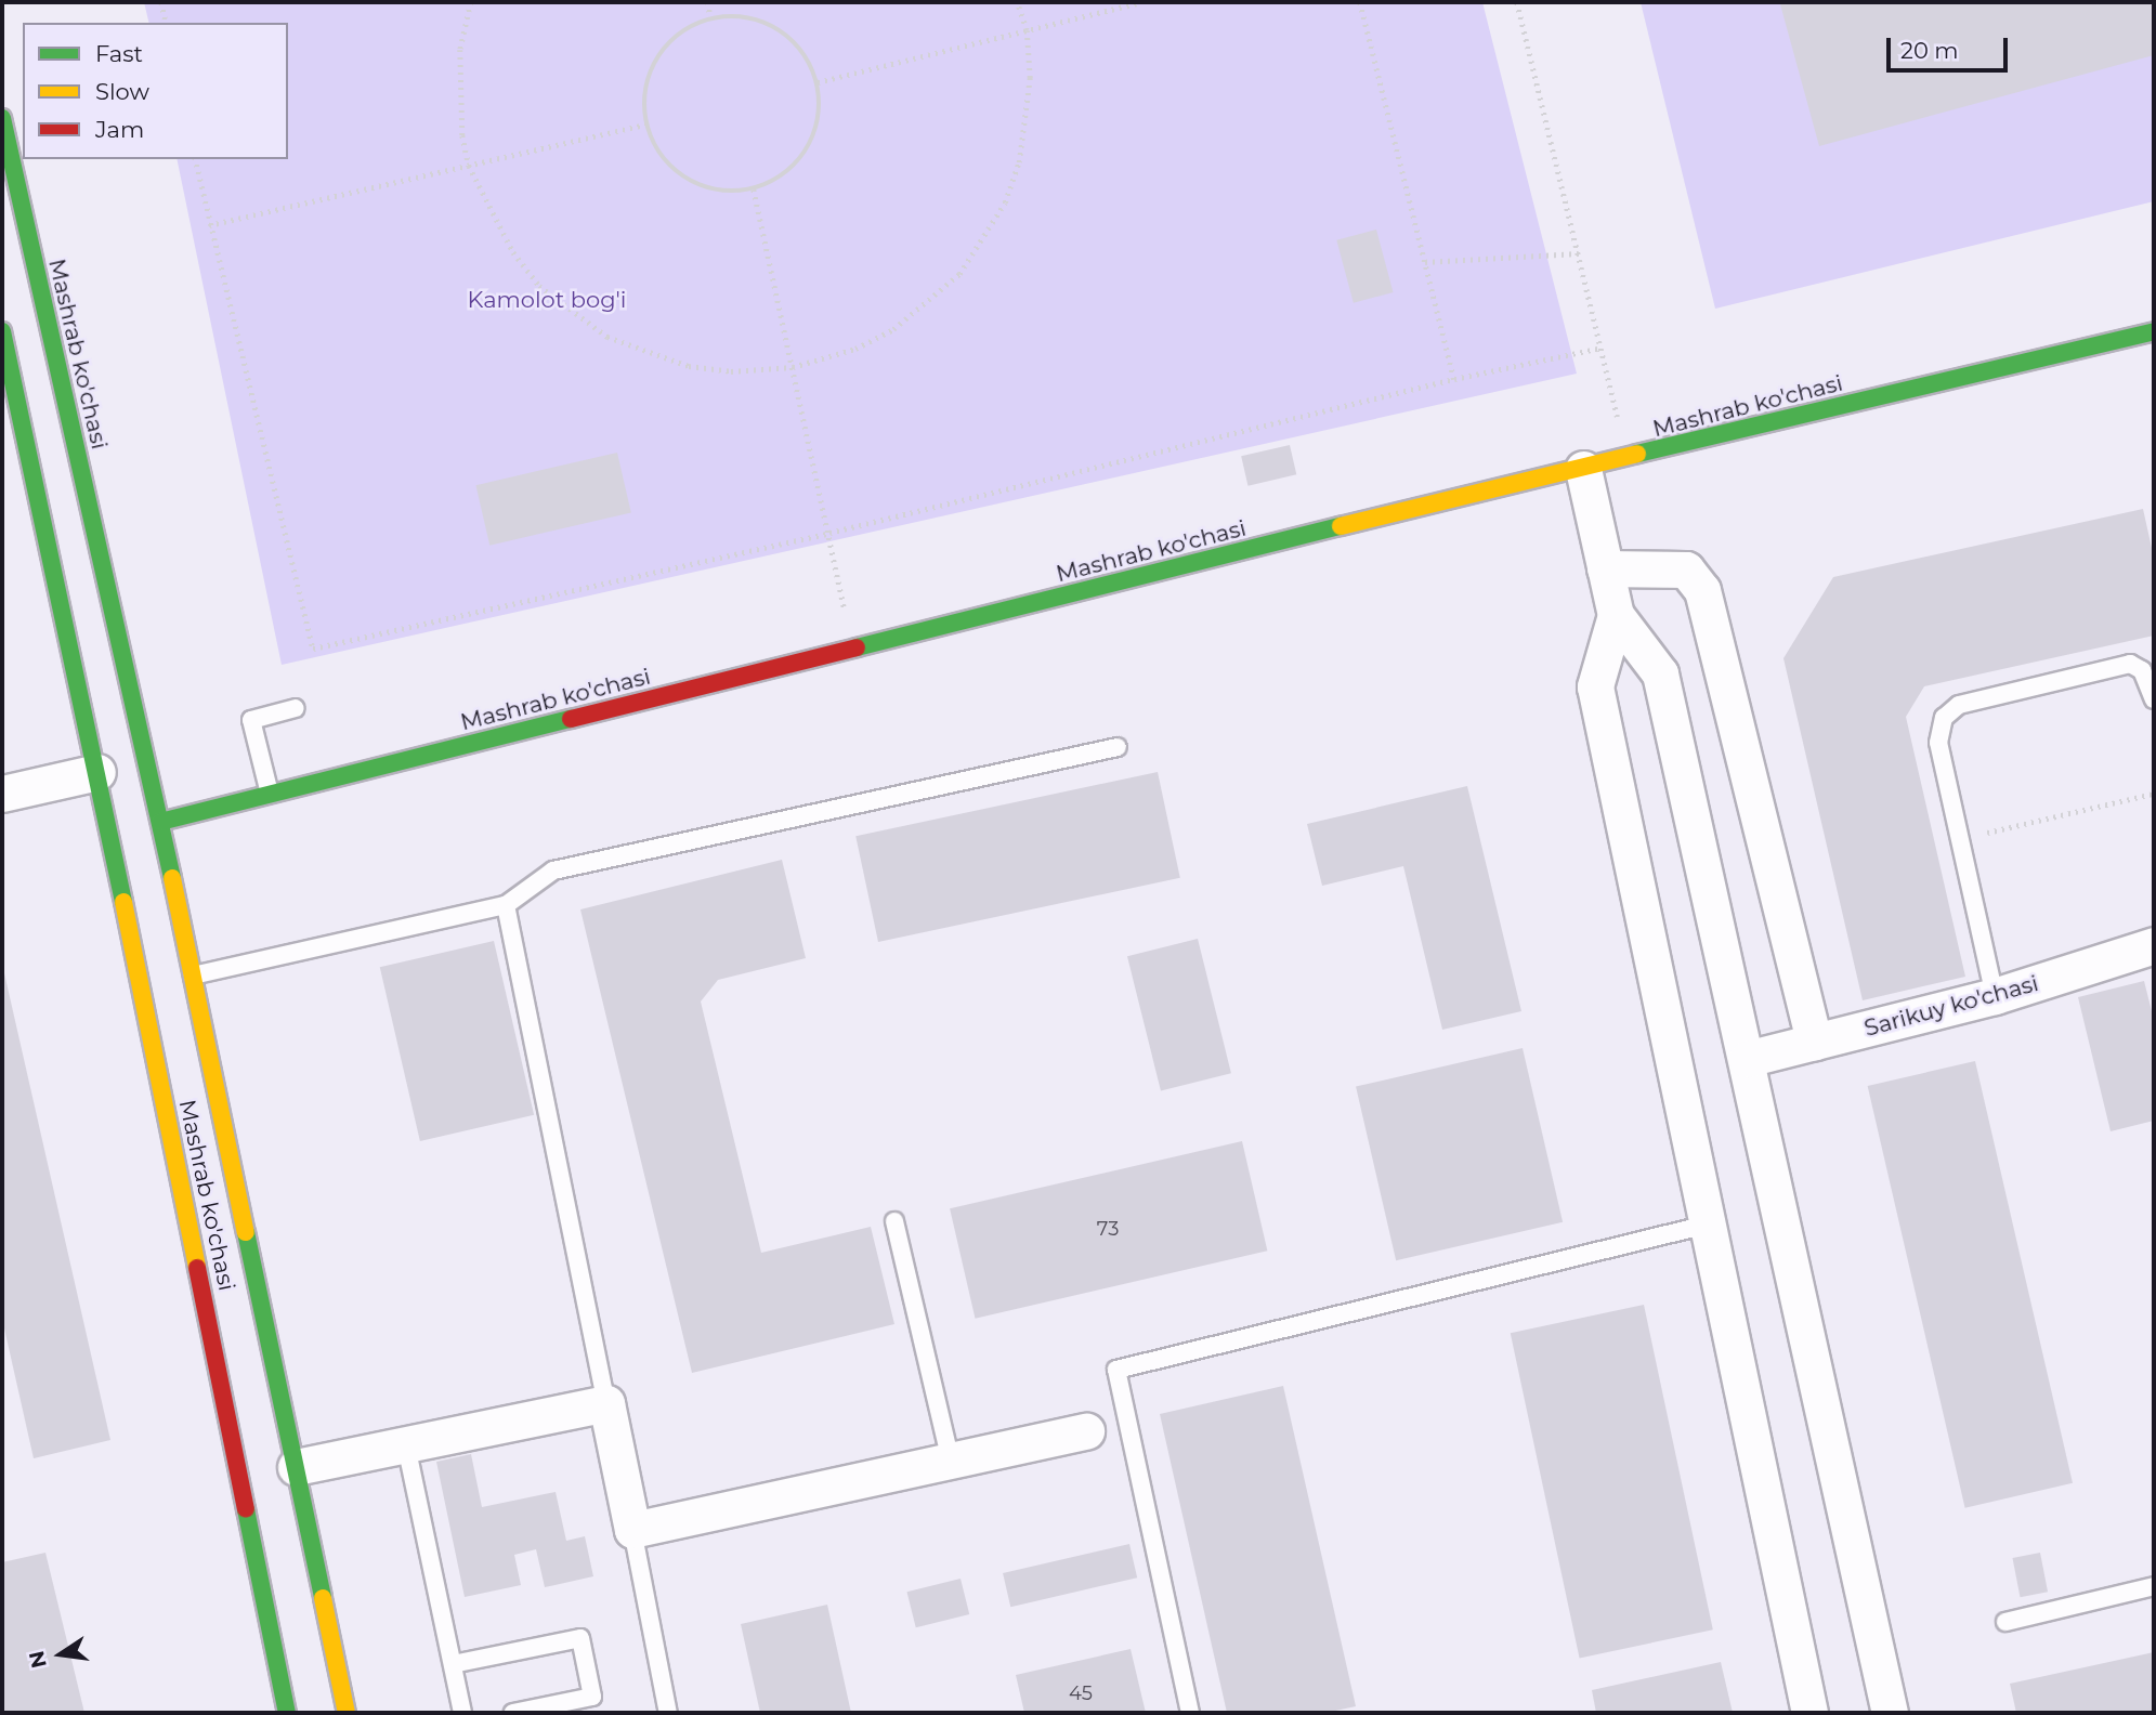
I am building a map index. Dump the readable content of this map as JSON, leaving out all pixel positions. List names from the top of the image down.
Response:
{
  "streets": {
    "main road": ["Mashrab ko'chasi"],
    "street": ["Sarikuy ko'chasi"]
  },
  "parks": ["Kamolot bog'i"],
  "house_numbers": ["73", "45"],
  "legend": ["Fast", "Slow", "Jam"],
  "scale_bar": "20 m",
  "north": "left"
}
